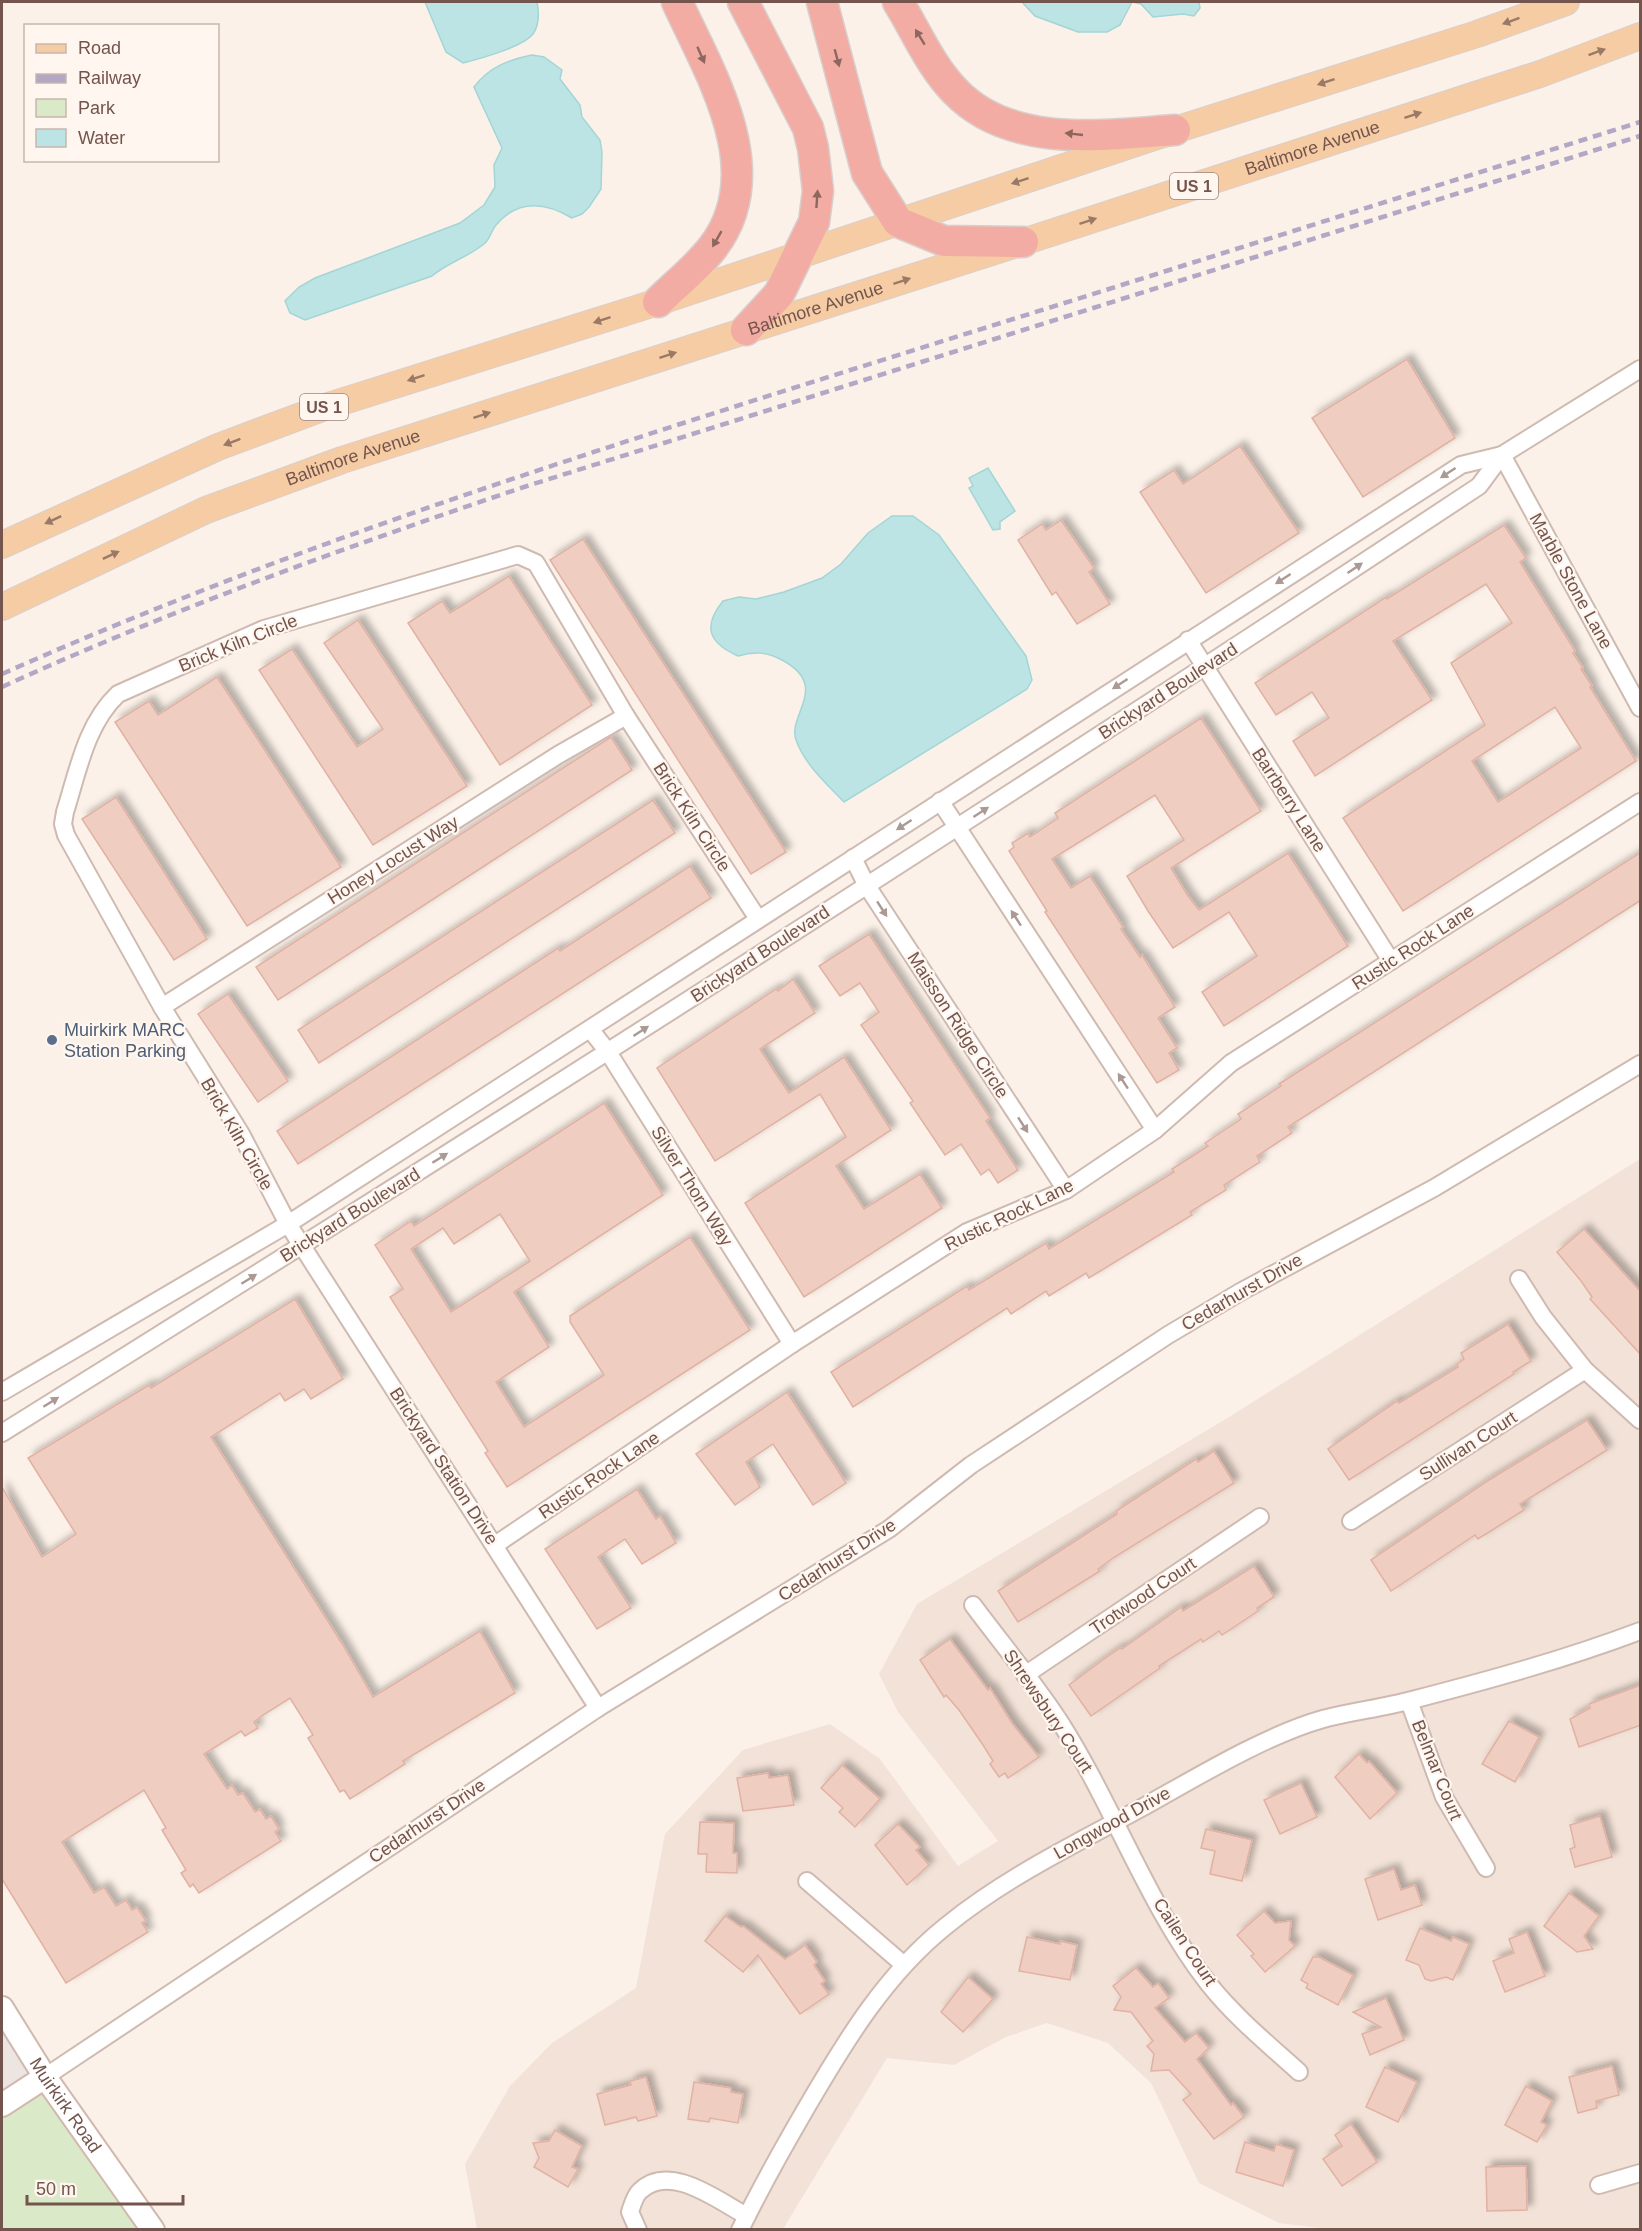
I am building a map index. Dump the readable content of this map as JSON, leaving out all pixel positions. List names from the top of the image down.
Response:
{
  "streets": {
    "main road": ["Baltimore Avenue", "US 1", "Muirkirk Road"],
    "street": [
      "Marble Stone Lane",
      "Brick Kiln Circle",
      "Brickyard Boulevard",
      "Barrberry Lane",
      "Honey Locust Way",
      "Rustic Rock Lane",
      "Maisson Ridge Circle",
      "Silver Thorn Way",
      "Cedarhurst Drive",
      "Sullivan Court",
      "Brickyard Station Drive",
      "Trotwood Court",
      "Shrewsbury Court",
      "Belmar Court",
      "Longwood Drive",
      "Cailen Court"
    ]
  },
  "crossings": [
    ["Marble Stone Lane", "Brickyard Boulevard"],
    ["Brick Kiln Circle", "Brickyard Boulevard"],
    ["Brick Kiln Circle", "Honey Locust Way"],
    ["Brick Kiln Circle", "Brickyard Station Drive"],
    ["Brickyard Boulevard", "Barrberry Lane"],
    ["Brickyard Boulevard", "Maisson Ridge Circle"],
    ["Brickyard Boulevard", "Silver Thorn Way"],
    ["Brickyard Boulevard", "Brickyard Station Drive"],
    ["Barrberry Lane", "Rustic Rock Lane"],
    ["Rustic Rock Lane", "Maisson Ridge Circle"],
    ["Rustic Rock Lane", "Silver Thorn Way"],
    ["Rustic Rock Lane", "Brickyard Station Drive"],
    ["Cedarhurst Drive", "Brickyard Station Drive"],
    ["Cedarhurst Drive", "Muirkirk Road"],
    ["Trotwood Court", "Shrewsbury Court"],
    ["Shrewsbury Court", "Longwood Drive"],
    ["Shrewsbury Court", "Cailen Court"],
    ["Belmar Court", "Longwood Drive"],
    ["Longwood Drive", "Cailen Court"]
  ],
  "places": ["Muirkirk MARC Station Parking"],
  "legend": [
    "Road",
    "Railway",
    "Park",
    "Water"
  ],
  "scale_bar": "50 m"
}
